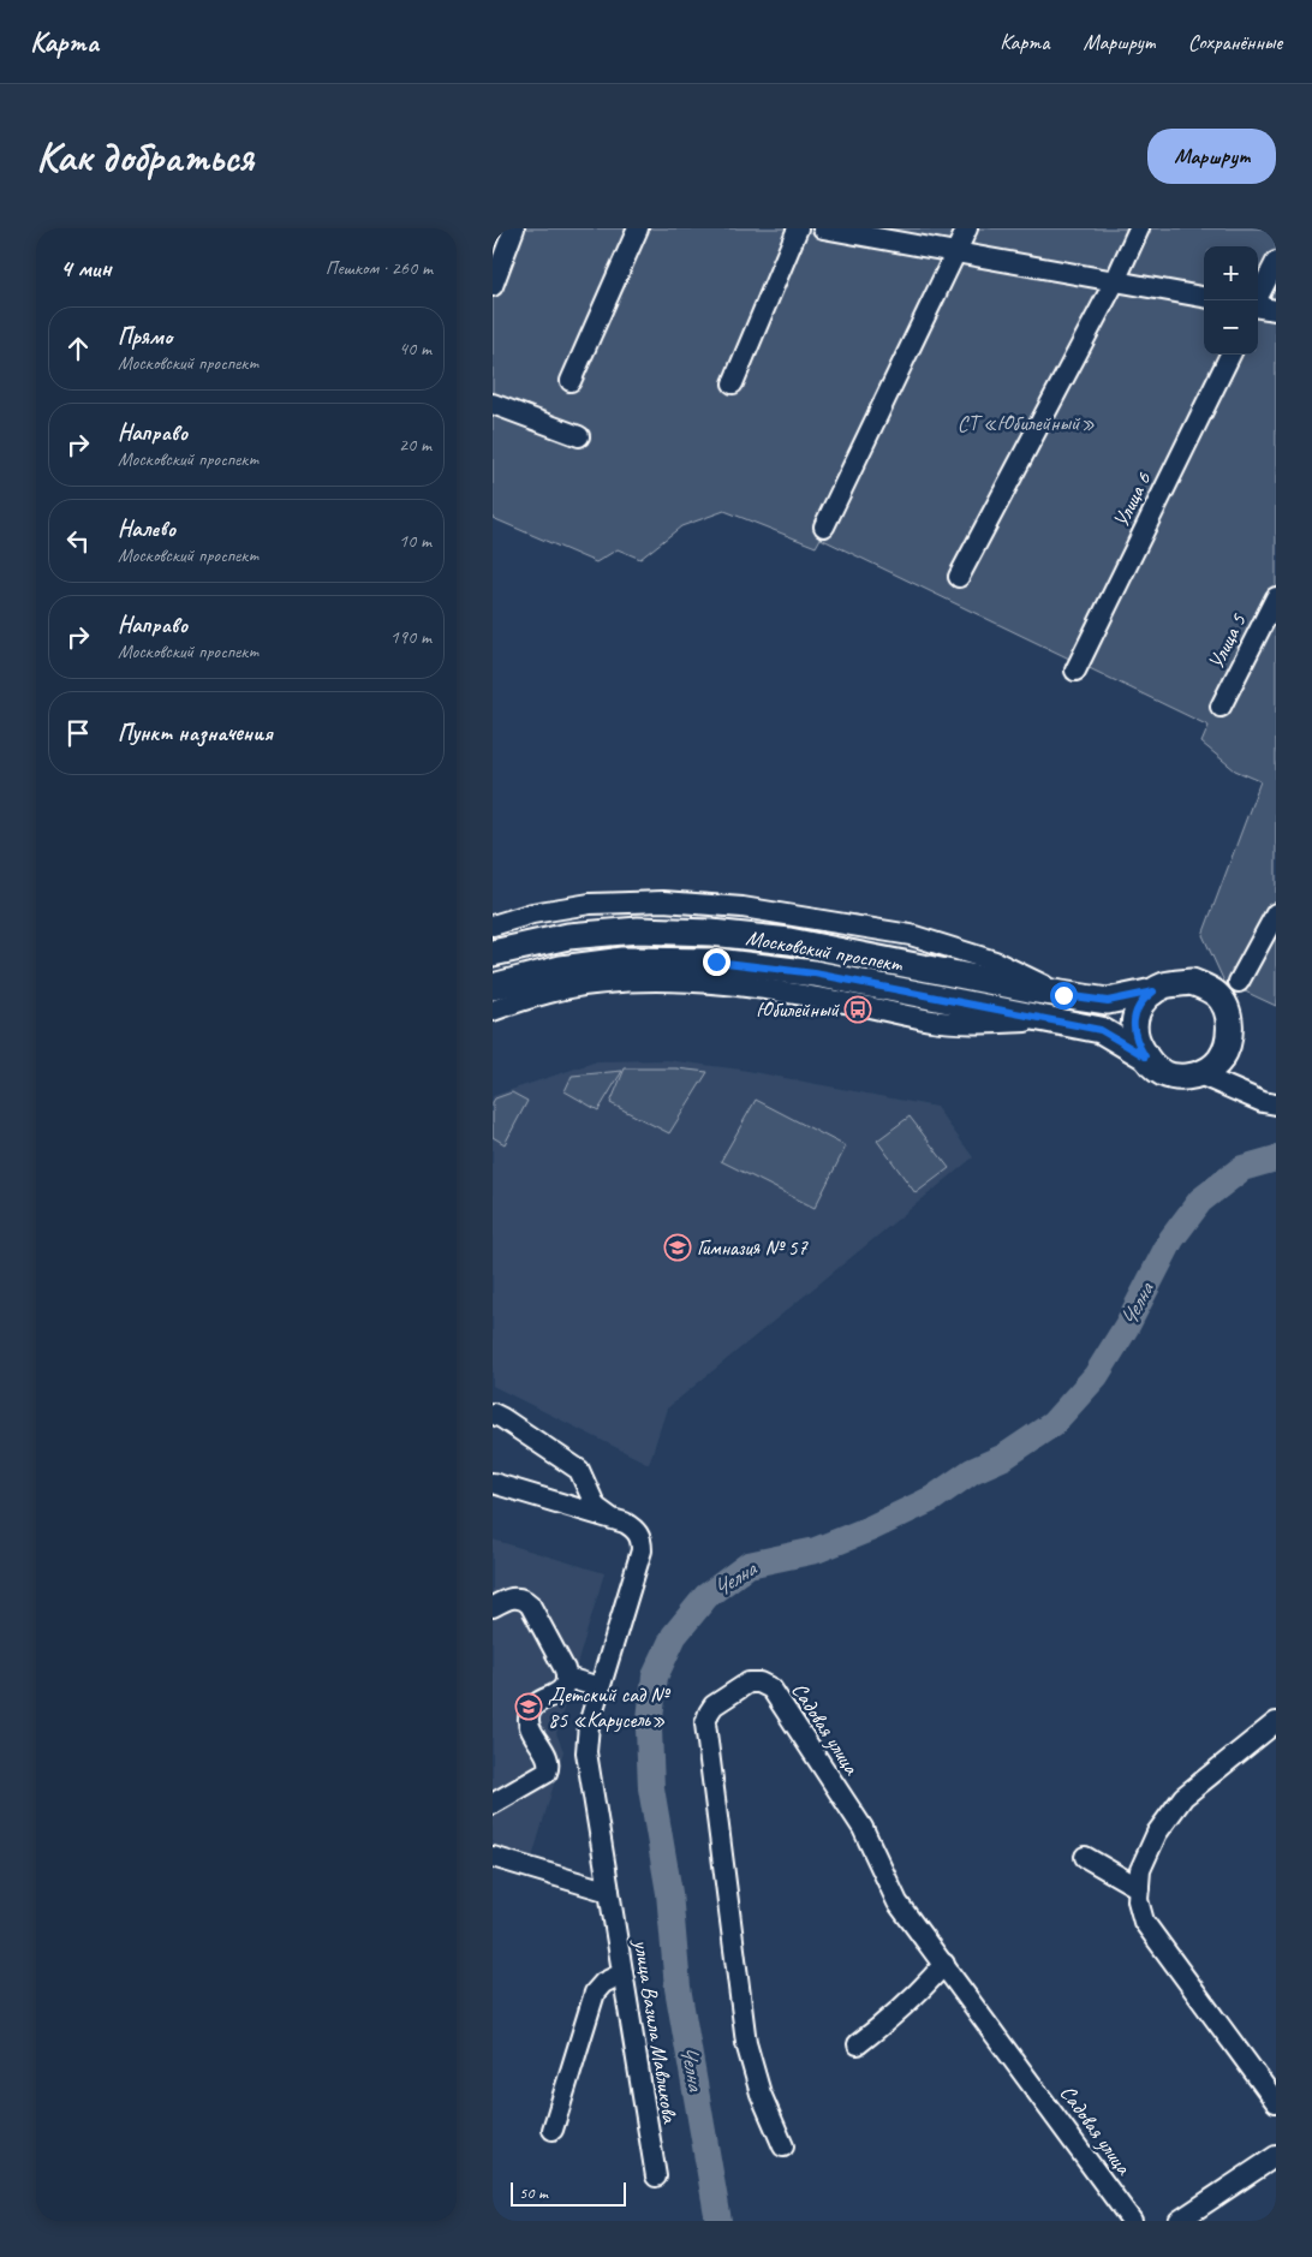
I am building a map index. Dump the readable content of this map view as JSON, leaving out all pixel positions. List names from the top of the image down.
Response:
{
  "streets": {
    "main road": ["Московский проспект"],
    "street": [
      "Улица 6",
      "Улица 5",
      "Садовая улица",
      "улица Вазила Мавликова"
    ]
  },
  "water": ["Челна"],
  "parks": ["СТ «Юбилейный»"],
  "places": {
    "bus stop": ["Юбилейный"],
    "school or university": ["Гимназия № 57", "Детский сад № 85 «Карусель»"]
  },
  "scale_bar": "50 m",
  "page": {
    "header": "Карта",
    "nav": ["Карта", "Маршрут", "Сохранённые"],
    "buttons": "Маршрут",
    "title": "Как добраться",
    "heading": ["4 мин", "Пешком · 260 m"],
    "map_buttons": ["+", "−"],
    "list": [
      ["Прямо", "Московский проспект", "40 m"],
      ["Направо", "Московский проспект", "20 m"],
      ["Налево", "Московский проспект", "10 m"],
      ["Направо", "Московский проспект", "190 m"],
      "Пункт назначения"
    ],
    "scale": "50 m"
  }
}
